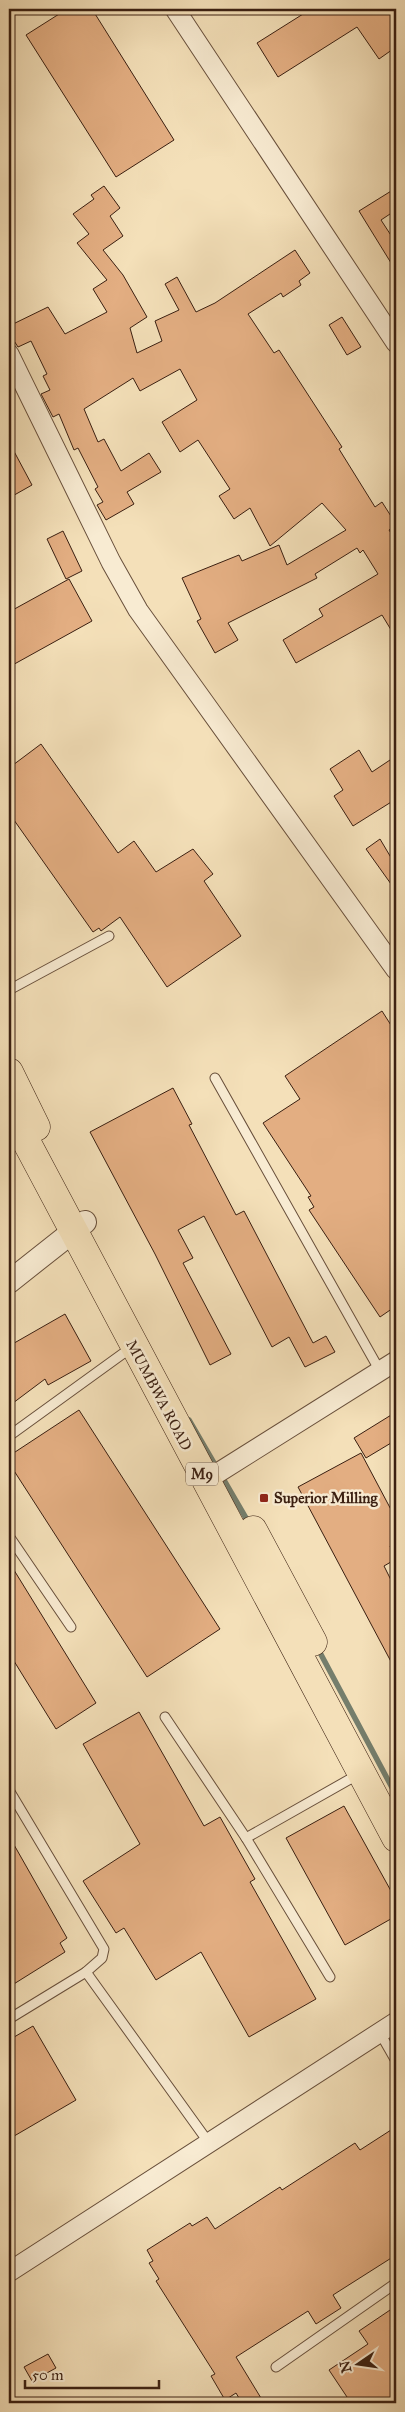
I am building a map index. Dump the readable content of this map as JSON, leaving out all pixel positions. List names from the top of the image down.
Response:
{
  "streets": {
    "main road": ["MUMBWA ROAD", "M9"]
  },
  "places": {
    "transit": ["Superior Milling"]
  },
  "scale_bar": "50 m",
  "north": "left"
}
